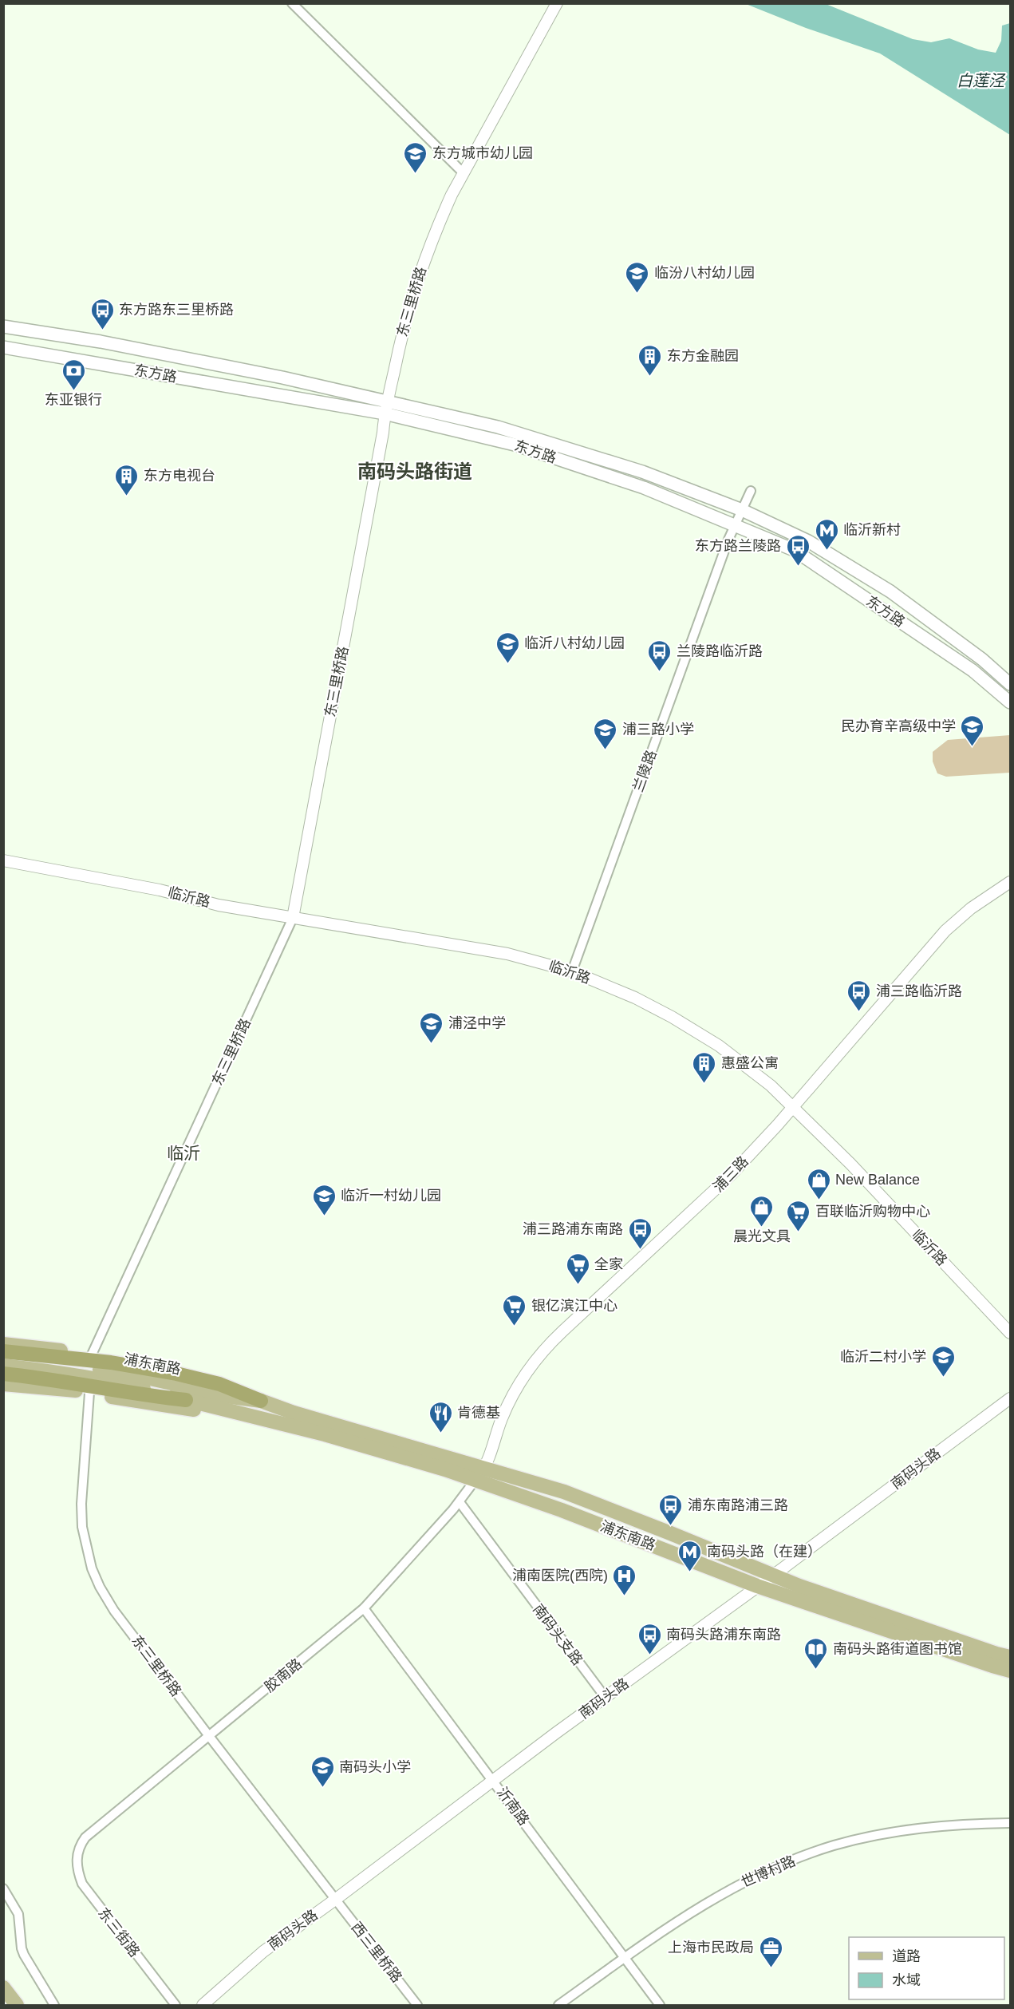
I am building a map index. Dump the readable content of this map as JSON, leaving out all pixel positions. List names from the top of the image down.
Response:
{
  "streets": {
    "main road": ["东方路", "浦东南路"],
    "street": [
      "东三里桥路",
      "兰陵路",
      "临沂路",
      "浦三路",
      "南码头路",
      "南码头支路",
      "胶南路",
      "沂南路",
      "世博村路",
      "东三街路",
      "西三里桥路"
    ]
  },
  "crossings": [
    ["东三里桥路", "东方路"],
    ["东三里桥路", "临沂路"],
    ["东三里桥路", "浦东南路"],
    ["东三里桥路", "南码头路"],
    ["东三里桥路", "胶南路"],
    ["东三里桥路", "西三里桥路"],
    ["东方路", "兰陵路"],
    ["兰陵路", "临沂路"],
    ["临沂路", "浦三路"],
    ["浦三路", "浦东南路"],
    ["浦三路", "胶南路"],
    ["浦东南路", "南码头路"],
    ["浦东南路", "胶南路"],
    ["南码头路", "南码头支路"],
    ["南码头路", "沂南路"],
    ["南码头路", "西三里桥路"],
    ["南码头支路", "胶南路"],
    ["胶南路", "沂南路"],
    ["胶南路", "东三街路"],
    ["沂南路", "世博村路"]
  ],
  "districts": ["南码头路街道", "临沂"],
  "water": ["白莲泾"],
  "places": {
    "school or university": [
      "东方城市幼儿园",
      "临汾八村幼儿园",
      "临沂八村幼儿园",
      "民办育辛高级中学",
      "浦三路小学",
      "浦泾中学",
      "临沂一村幼儿园",
      "临沂二村小学",
      "南码头小学"
    ],
    "bus stop": [
      "东方路东三里桥路",
      "东方路兰陵路",
      "兰陵路临沂路",
      "浦三路临沂路",
      "浦三路浦东南路",
      "浦东南路浦三路",
      "南码头路浦东南路"
    ],
    "building": ["东方金融园", "东方电视台", "惠盛公寓"],
    "bank": ["东亚银行"],
    "metro station": ["临沂新村", "南码头路（在建）"],
    "shop": ["New Balance", "晨光文具"],
    "supermarket": ["百联临沂购物中心", "全家", "银亿滨江中心"],
    "restaurant": ["肯德基"],
    "hospital": ["浦南医院(西院)"],
    "library": ["南码头路街道图书馆"],
    "office": ["上海市民政局"]
  },
  "legend": ["道路", "水域"]
}
